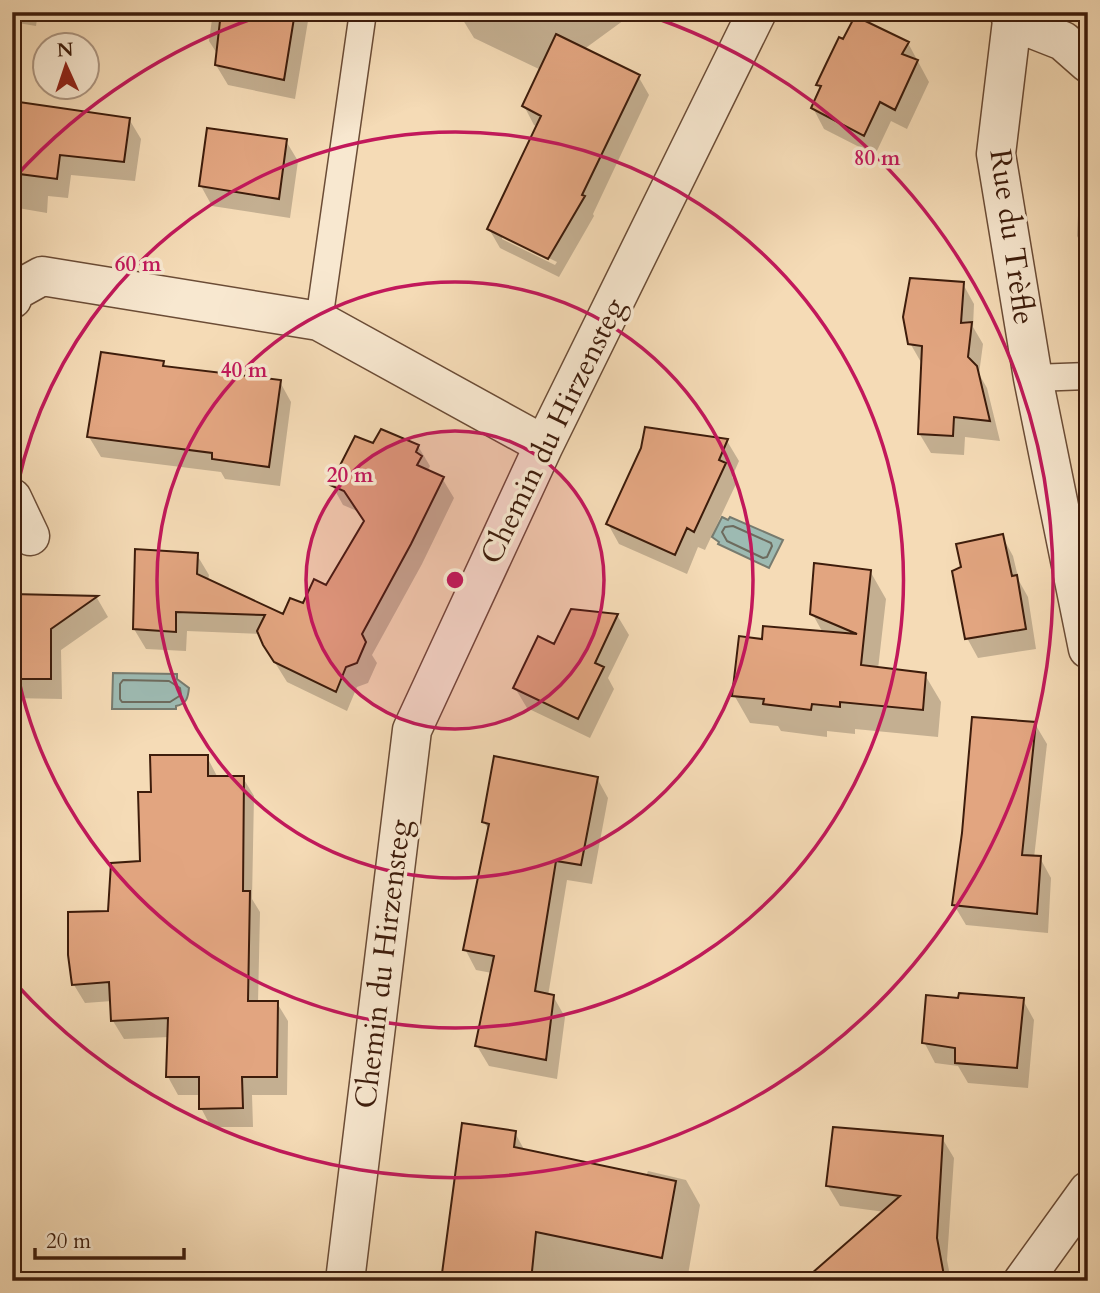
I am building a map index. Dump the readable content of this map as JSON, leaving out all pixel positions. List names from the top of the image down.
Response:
{
  "streets": {
    "street": ["Rue du Trèfle", "Chemin du Hirzensteg"]
  },
  "scale_bar": "20 m",
  "north": "top",
  "rings": [
    "80 m",
    "60 m",
    "40 m",
    "20 m"
  ]
}
